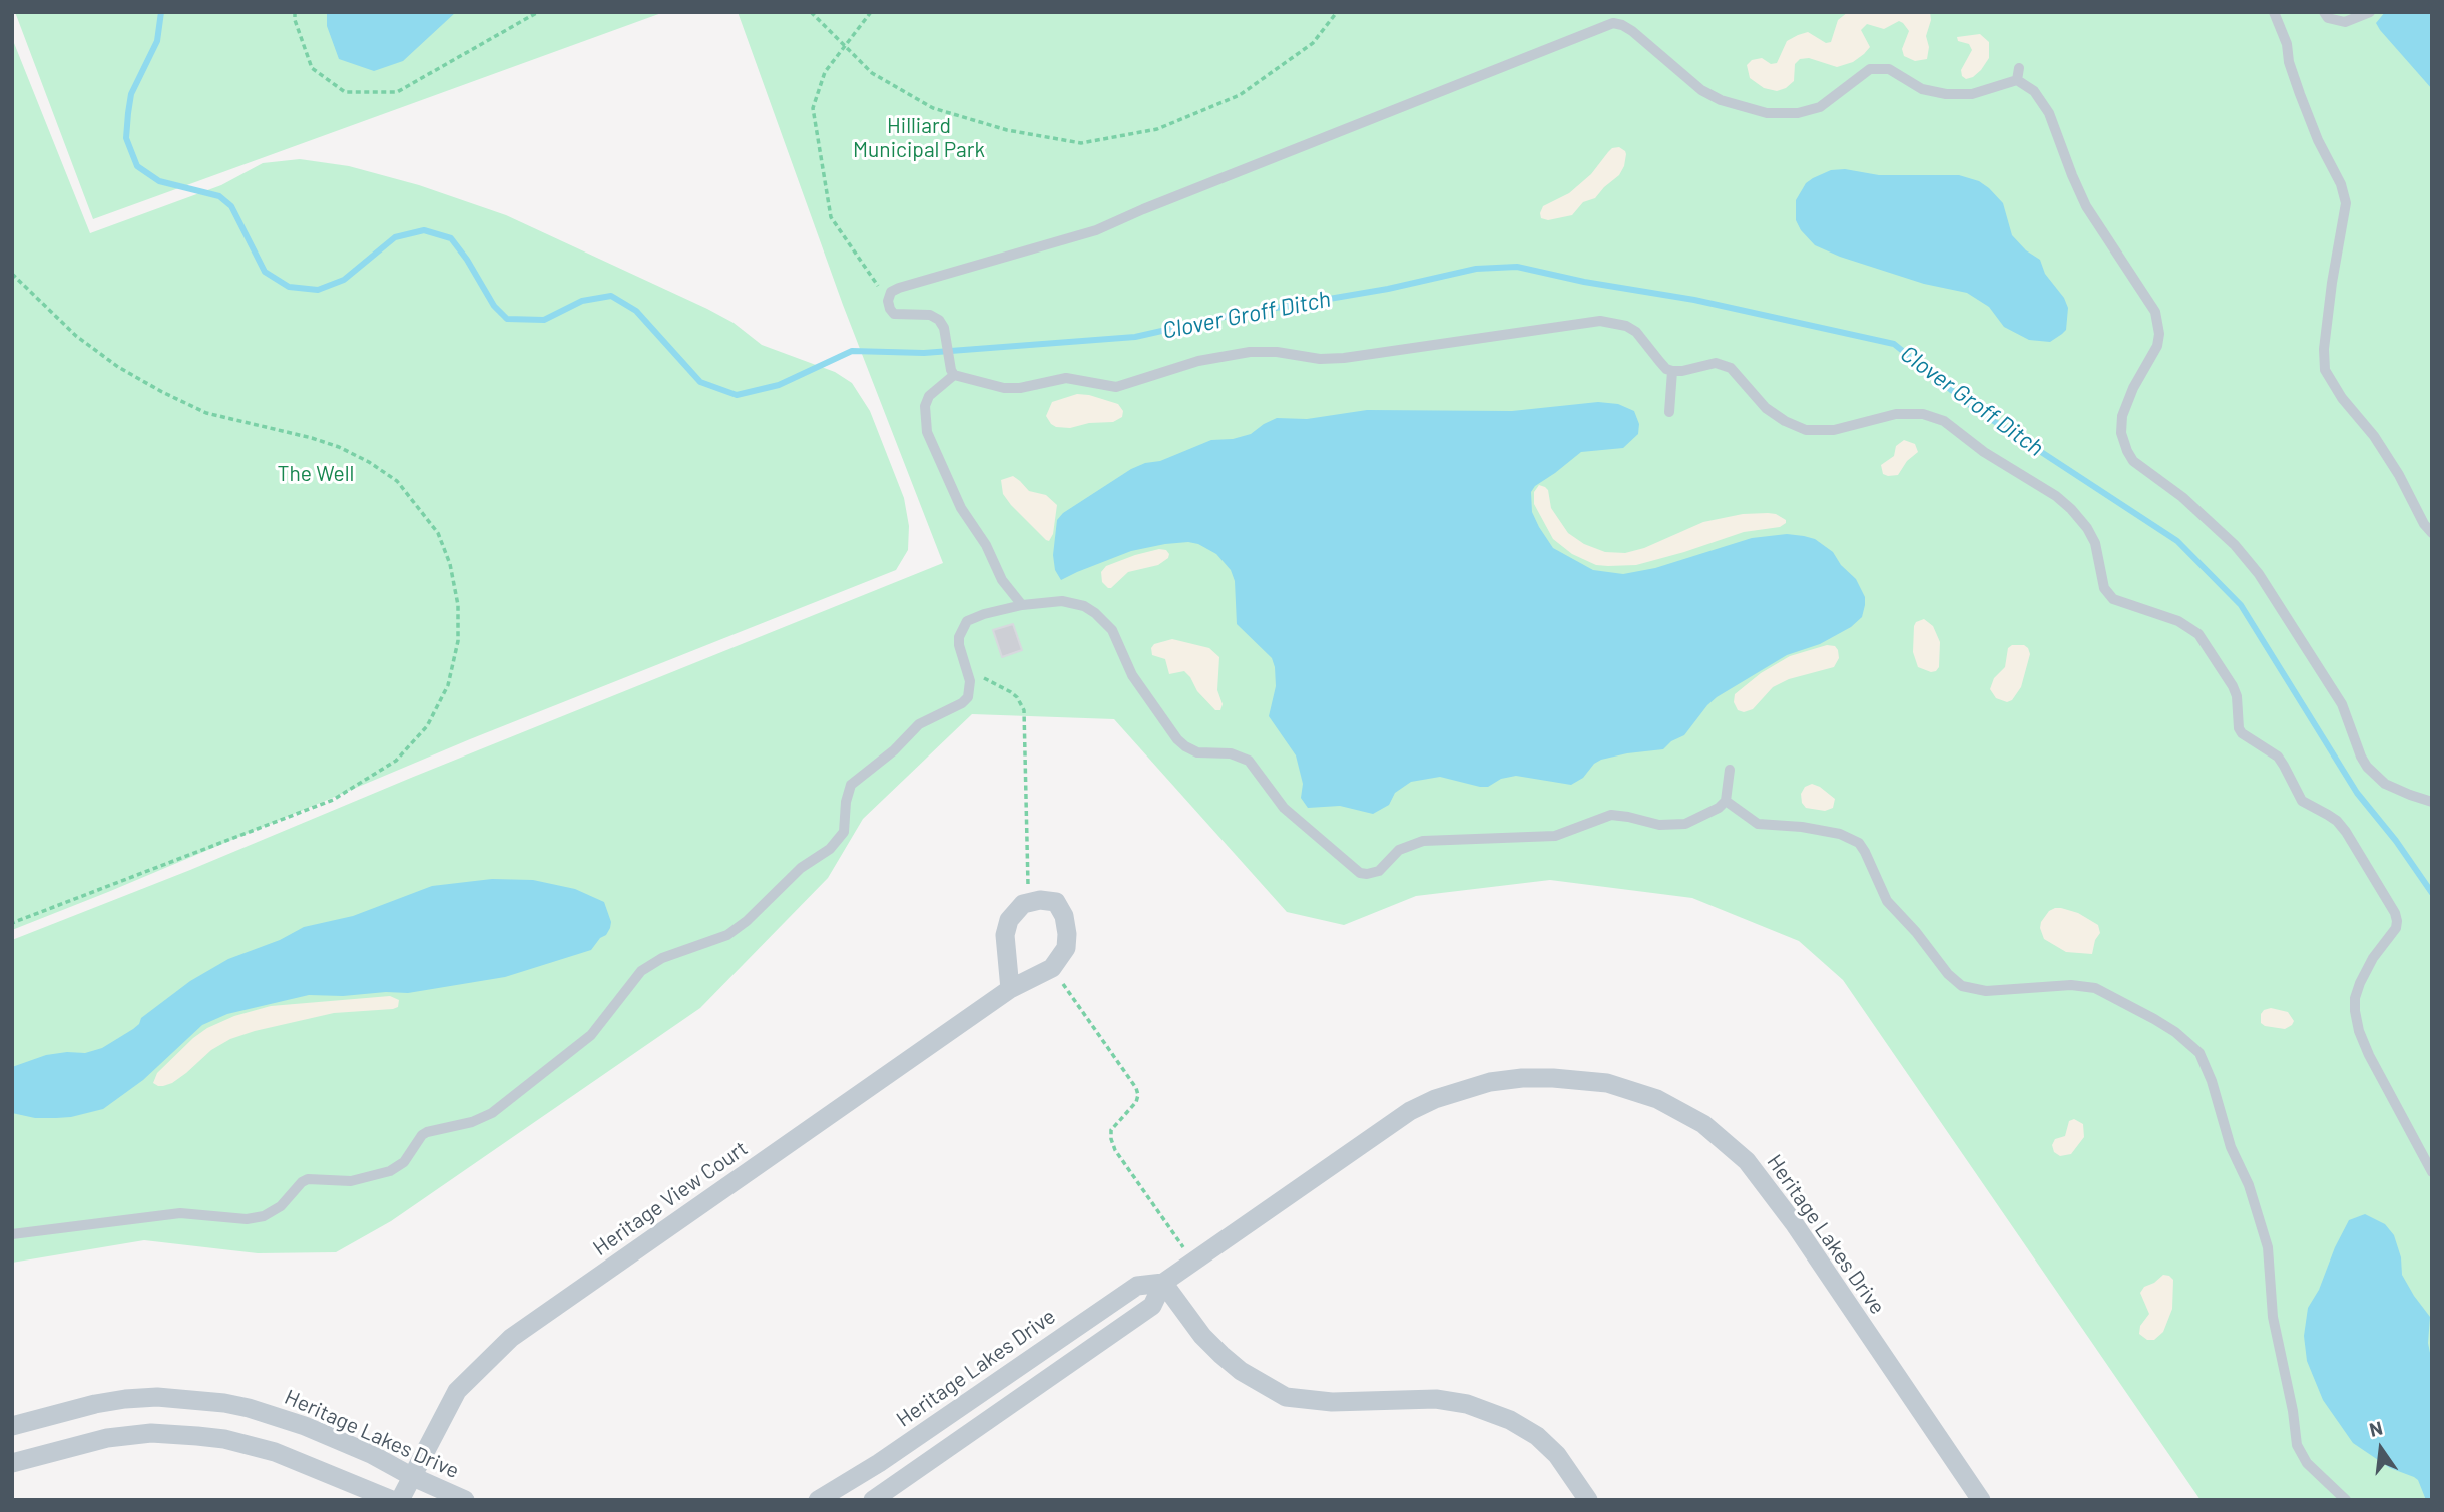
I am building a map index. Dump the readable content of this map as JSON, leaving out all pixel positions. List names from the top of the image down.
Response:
{
  "streets": {
    "street": ["Heritage View Court", "Heritage Lakes Drive"]
  },
  "crossings": [
    ["Heritage View Court", "Heritage Lakes Drive"]
  ],
  "water": ["Clover Groff Ditch"],
  "parks": ["Hilliard Municipal Park", "The Well"],
  "north": "top"
}
